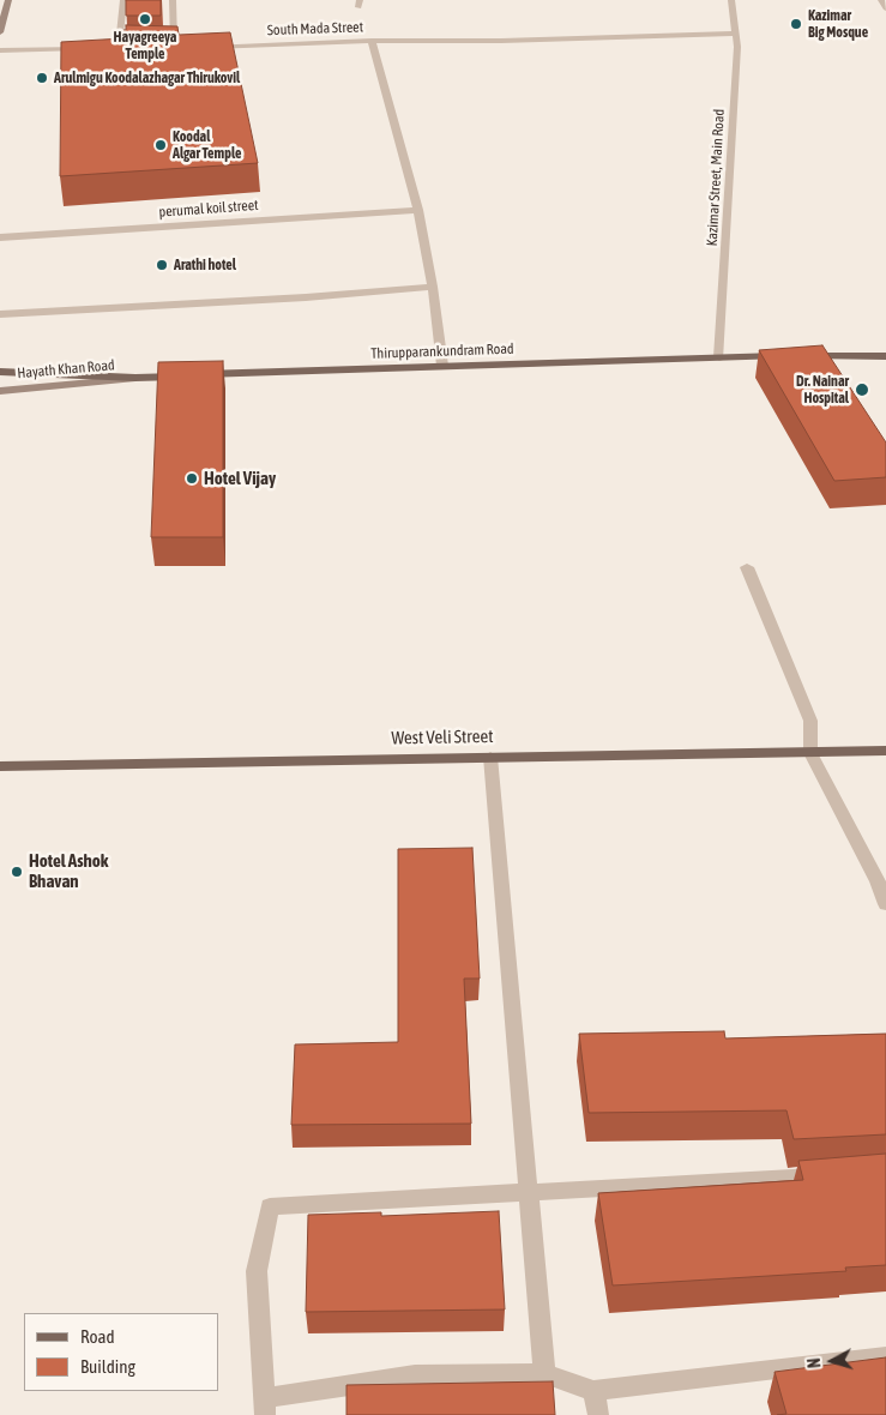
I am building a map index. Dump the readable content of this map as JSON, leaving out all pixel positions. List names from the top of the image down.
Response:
{
  "streets": {
    "main road": ["Thirupparankundram Road", "West Veli Street"],
    "street": [
      "South Mada Street",
      "Kazimar Street, Main Road",
      "perumal koil street",
      "Hayath Khan Road"
    ]
  },
  "crossings": [
    ["South Mada Street", "perumal koil street"],
    ["South Mada Street", "Thirupparankundram Road"],
    ["Kazimar Street, Main Road", "Thirupparankundram Road"],
    ["Thirupparankundram Road", "Hayath Khan Road"]
  ],
  "places": [
    "Hayagreeya Temple",
    "Kazimar Big Mosque",
    "Arulmigu Koodalazhagar Thirukovil",
    "Koodal Algar Temple",
    "Arathi hotel",
    "Dr. Nainar Hospital",
    "Hotel Vijay",
    "Hotel Ashok Bhavan"
  ],
  "legend": ["Road", "Building"],
  "north": "left"
}
